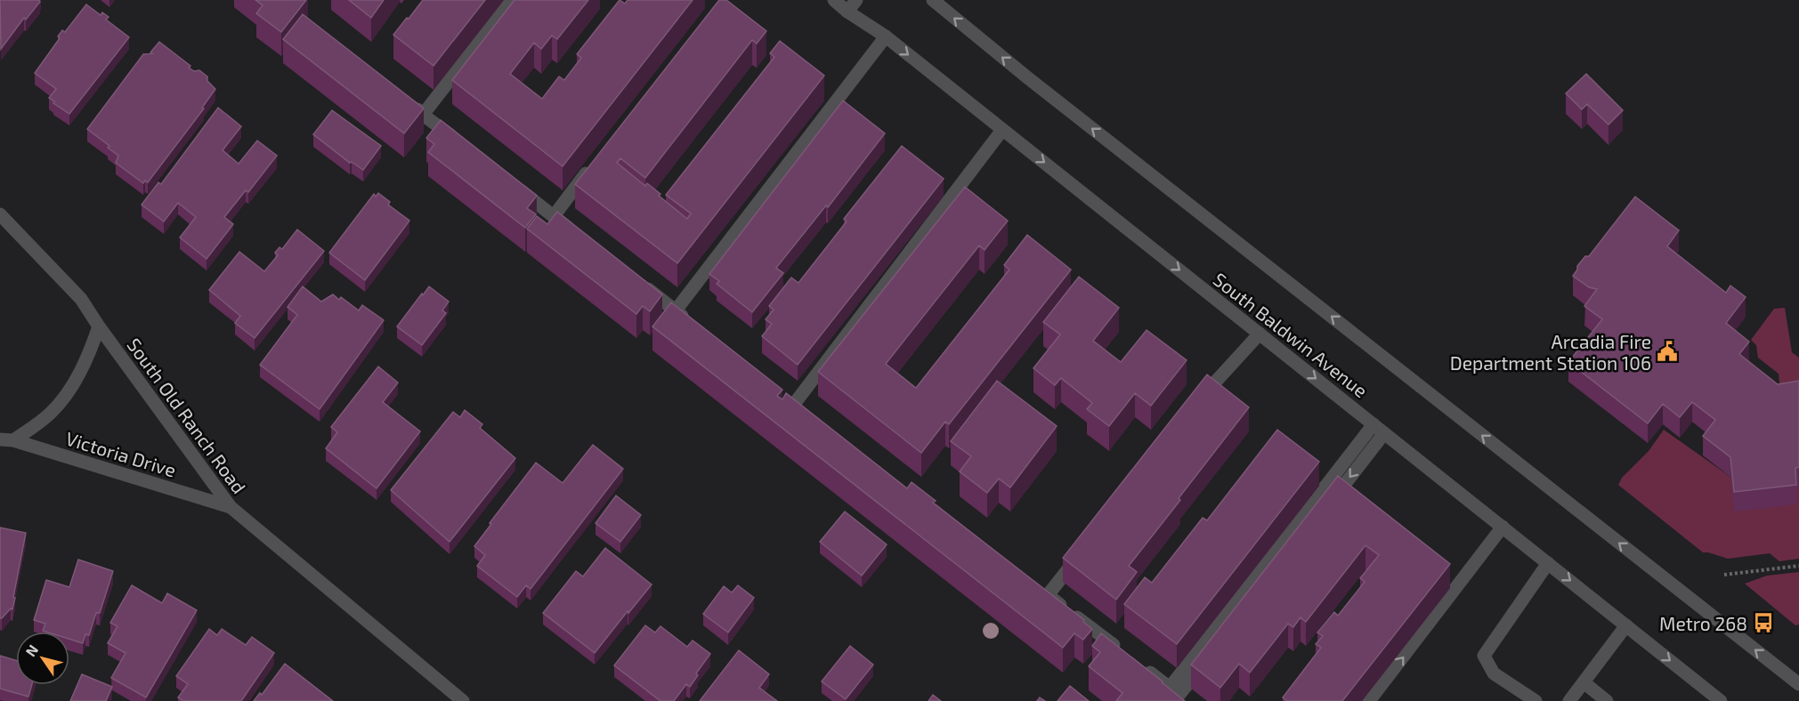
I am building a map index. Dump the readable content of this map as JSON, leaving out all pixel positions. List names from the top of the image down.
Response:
{
  "streets": {
    "main road": ["South Baldwin Avenue", "South Old Ranch Road", "Victoria Drive"]
  },
  "crossings": [
    ["South Old Ranch Road", "Victoria Drive"]
  ],
  "places": {
    "public building": ["Arcadia Fire Department Station 106"],
    "bus stop": ["Metro 268"]
  },
  "north": "top left"
}
